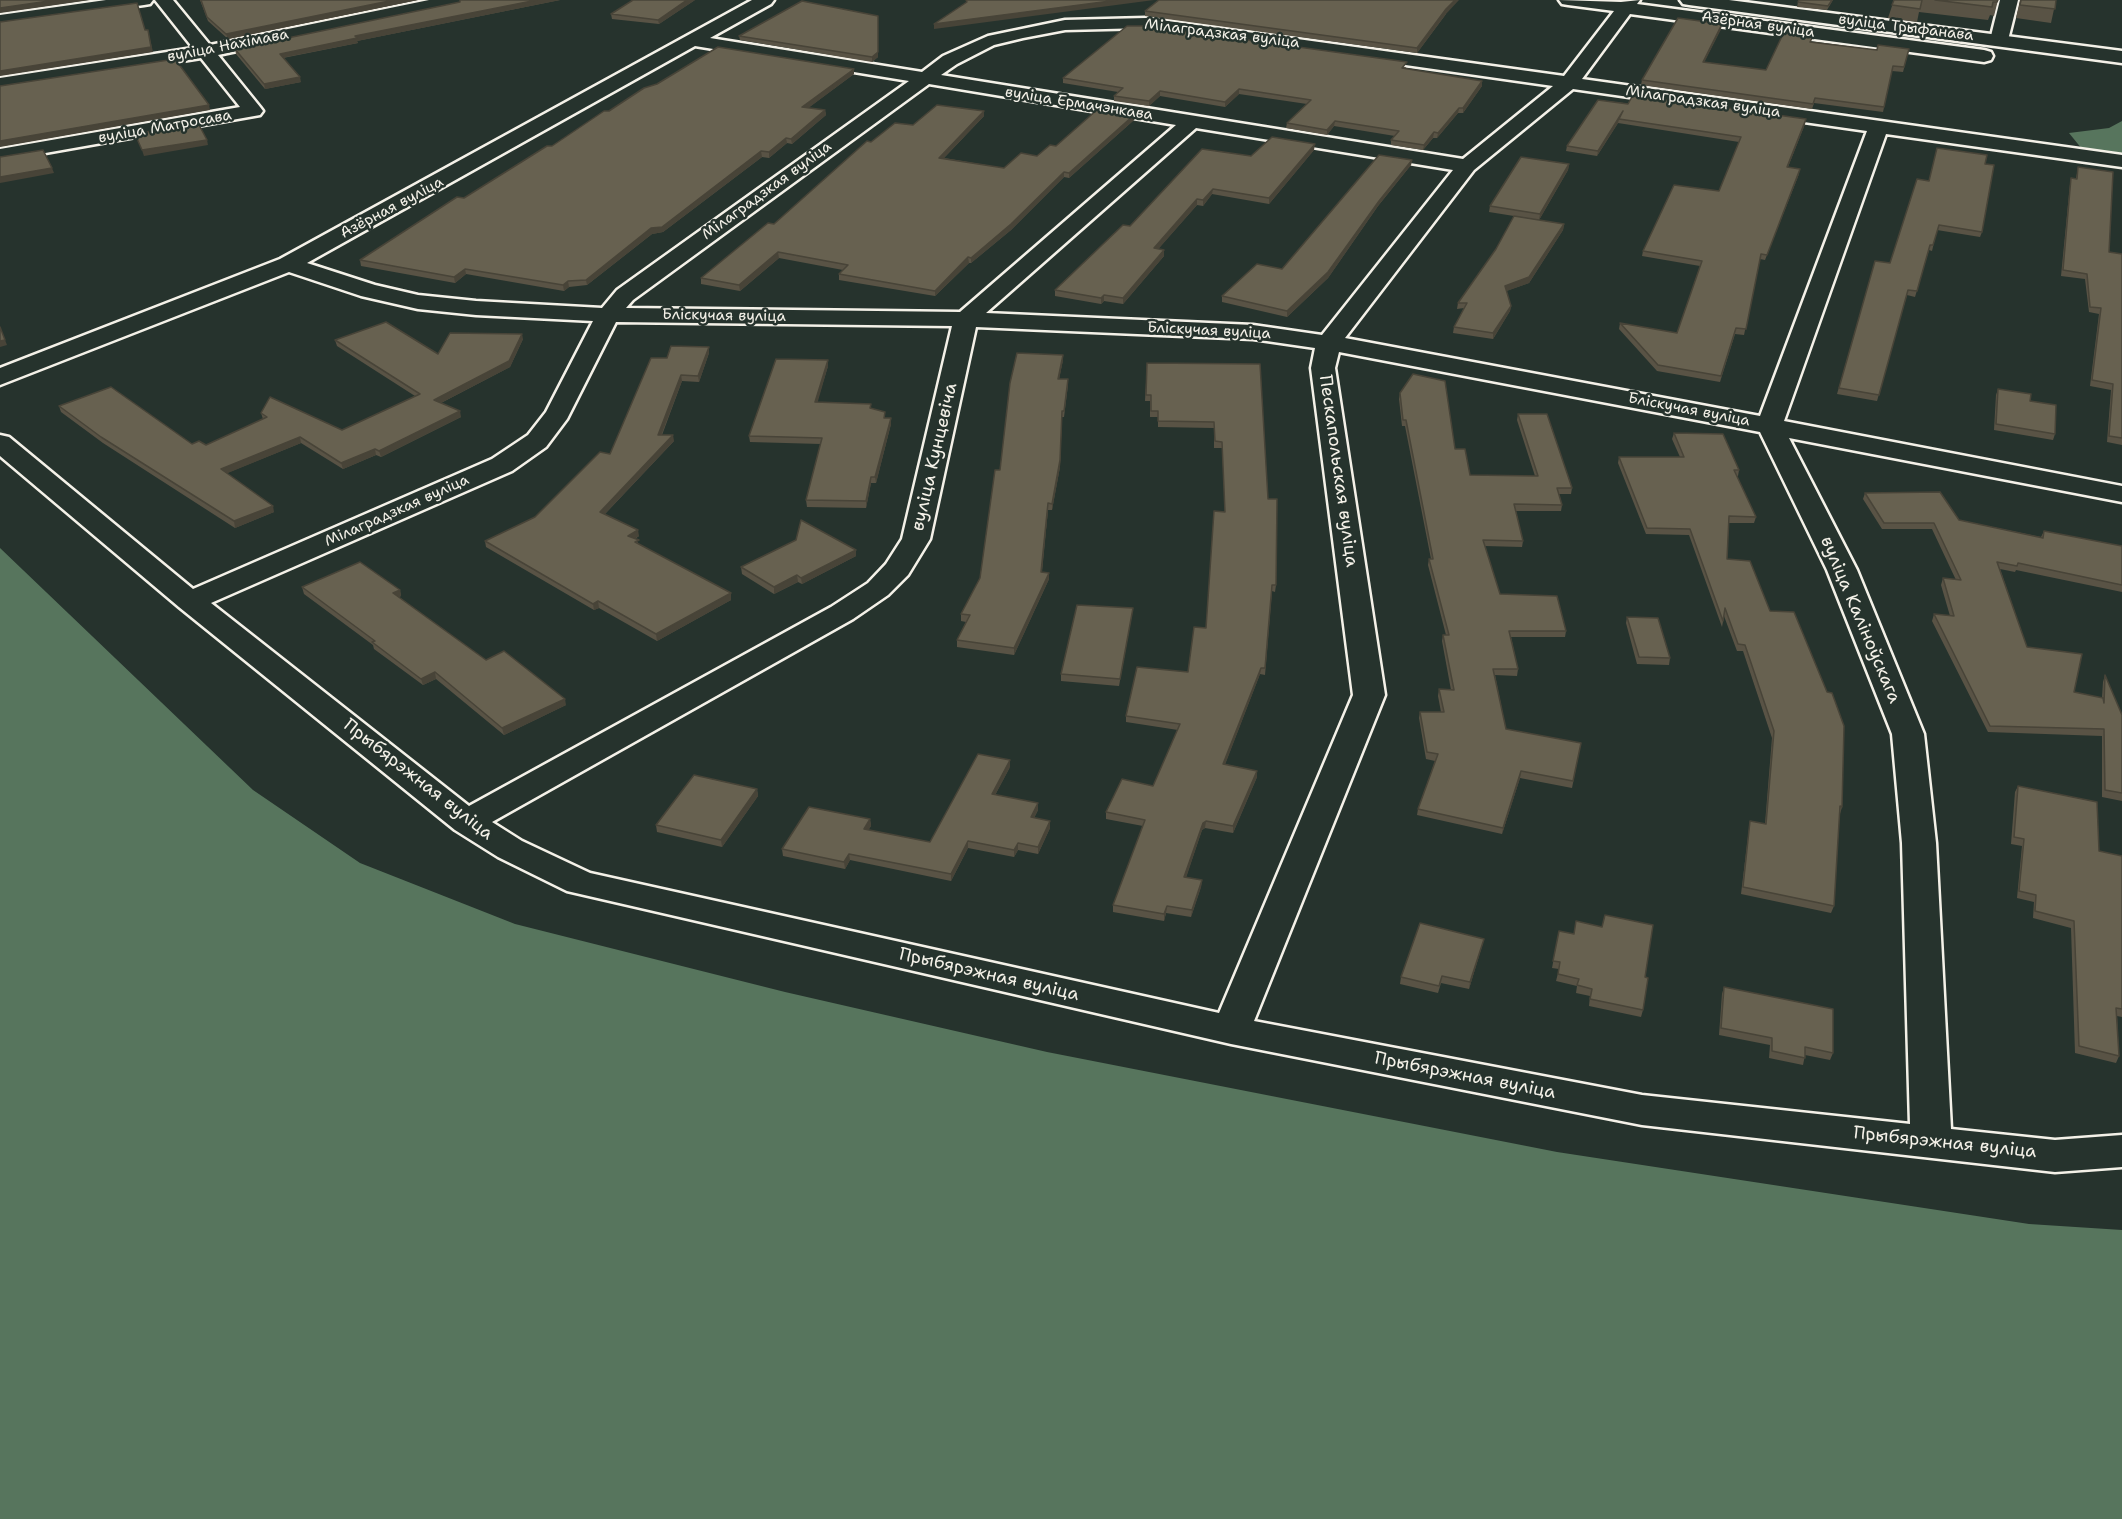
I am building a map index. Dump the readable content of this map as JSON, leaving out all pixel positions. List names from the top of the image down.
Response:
{
  "streets": {
    "street": [
      "Азёрная вуліца",
      "вуліца Трыфанава",
      "Мілаградзкая вуліца",
      "вуліца Нахімава",
      "вуліца Ермачэнкава",
      "вуліца Матросава",
      "Бліскучая вуліца",
      "вуліца Кунцевіча",
      "Пескапольская вуліца",
      "вуліца Каліноўскага",
      "Прыбярэжная вуліца"
    ]
  },
  "crossings": [
    ["Азёрная вуліца", "вуліца Ермачэнкава"],
    ["Азёрная вуліца", "Бліскучая вуліца"],
    ["Азёрная вуліца", "Пескапольская вуліца"],
    ["Мілаградзкая вуліца", "вуліца Ермачэнкава"],
    ["Мілаградзкая вуліца", "Бліскучая вуліца"],
    ["Мілаградзкая вуліца", "Пескапольская вуліца"],
    ["Мілаградзкая вуліца", "Прыбярэжная вуліца"],
    ["вуліца Нахімава", "вуліца Матросава"],
    ["вуліца Ермачэнкава", "Пескапольская вуліца"],
    ["Бліскучая вуліца", "вуліца Кунцевіча"],
    ["Бліскучая вуліца", "Пескапольская вуліца"],
    ["Бліскучая вуліца", "вуліца Каліноўскага"],
    ["вуліца Кунцевіча", "Прыбярэжная вуліца"],
    ["Пескапольская вуліца", "Прыбярэжная вуліца"],
    ["вуліца Каліноўскага", "Прыбярэжная вуліца"]
  ]
}
